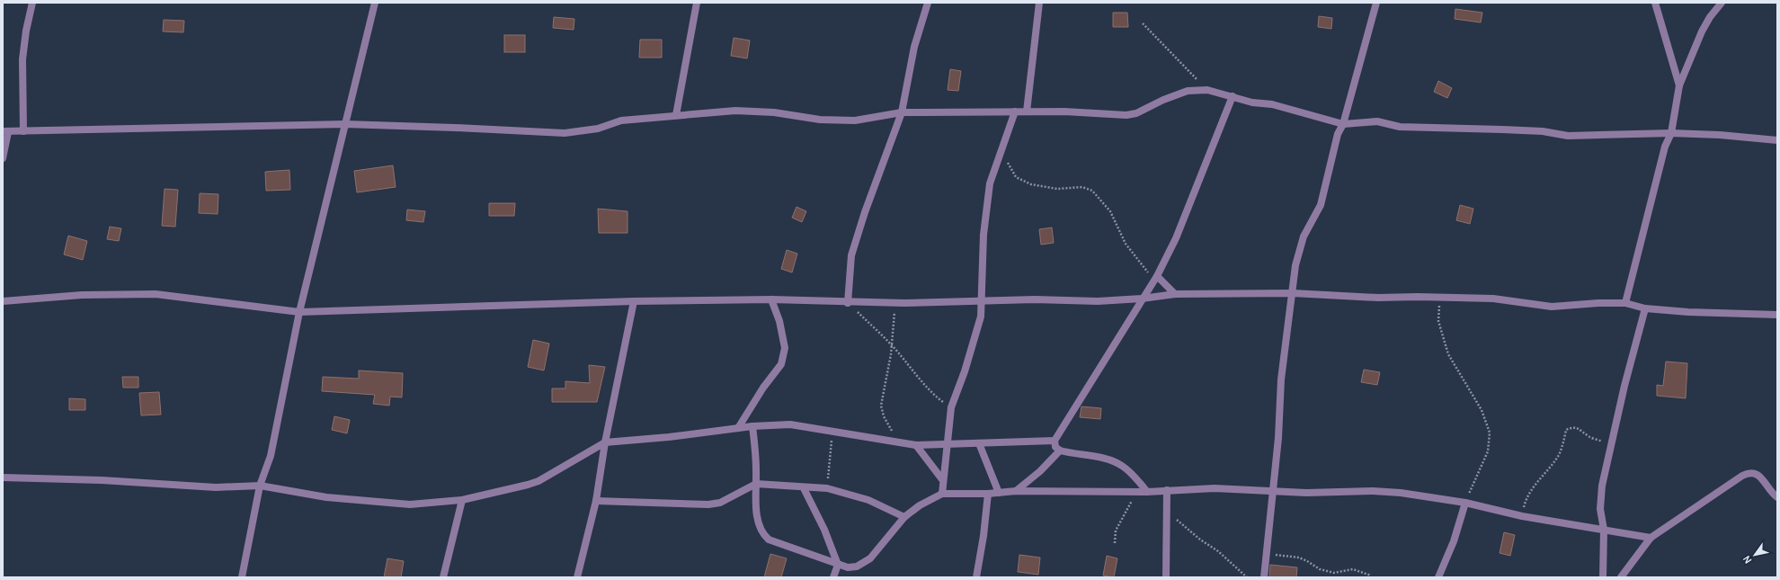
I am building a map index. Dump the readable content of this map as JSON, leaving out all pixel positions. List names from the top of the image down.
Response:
{
  "north": "bottom left"
}
